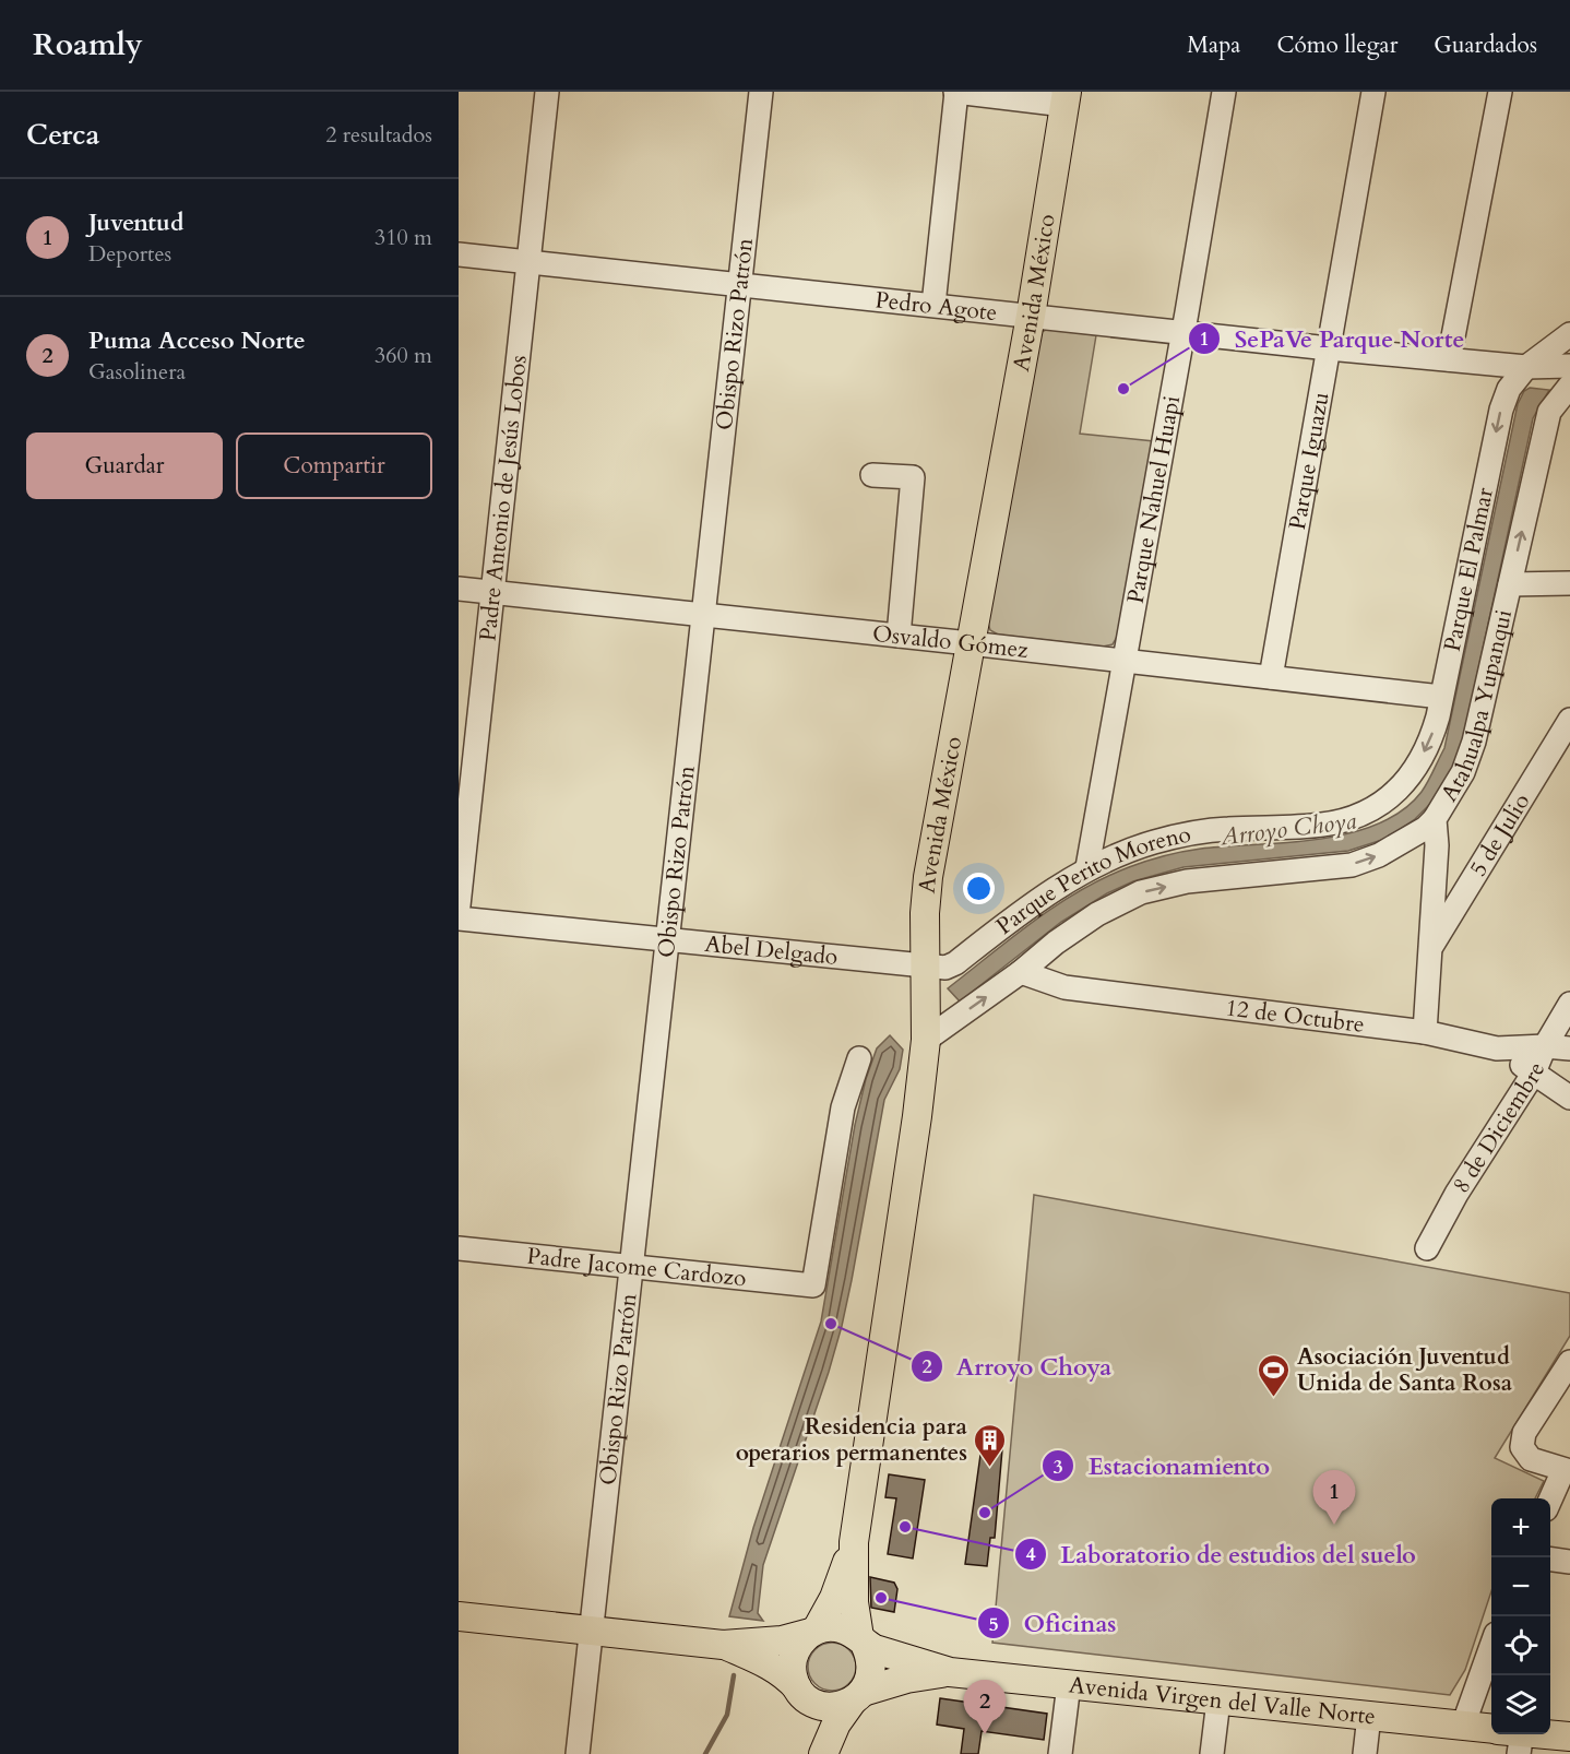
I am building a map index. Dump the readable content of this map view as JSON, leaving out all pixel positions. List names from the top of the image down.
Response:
{
  "streets": {
    "main road": ["Avenida México", "Avenida Virgen del Valle Norte"],
    "street": [
      "Pedro Agote",
      "Obispo Rizo Patrón",
      "Parque Iguazu",
      "Padre Antonio de Jesús Lobos",
      "Parque Nahuel Huapi",
      "Parque El Palmar",
      "Osvaldo Gómez",
      "Atahualpa Yupanqui",
      "5 de Julio",
      "Parque Perito Moreno",
      "Abel Delgado",
      "12 de Octubre",
      "8 de Diciembre",
      "Padre Jacome Cardozo"
    ]
  },
  "crossings": [
    ["Avenida México", "Pedro Agote"],
    ["Avenida México", "Osvaldo Gómez"],
    ["Avenida México", "Parque Perito Moreno"],
    ["Avenida México", "Abel Delgado"],
    ["Avenida México", "Avenida Virgen del Valle Norte"],
    ["Pedro Agote", "Obispo Rizo Patrón"],
    ["Pedro Agote", "Parque Iguazu"],
    ["Pedro Agote", "Padre Antonio de Jesús Lobos"],
    ["Pedro Agote", "Parque Nahuel Huapi"],
    ["Pedro Agote", "Parque El Palmar"],
    ["Obispo Rizo Patrón", "Osvaldo Gómez"],
    ["Obispo Rizo Patrón", "Abel Delgado"],
    ["Obispo Rizo Patrón", "Padre Jacome Cardozo"],
    ["Parque Iguazu", "Osvaldo Gómez"],
    ["Padre Antonio de Jesús Lobos", "Osvaldo Gómez"],
    ["Parque Nahuel Huapi", "Osvaldo Gómez"],
    ["Parque Nahuel Huapi", "Parque Perito Moreno"],
    ["Parque El Palmar", "Osvaldo Gómez"],
    ["Parque El Palmar", "Parque Perito Moreno"],
    ["Atahualpa Yupanqui", "5 de Julio"],
    ["Atahualpa Yupanqui", "12 de Octubre"],
    ["Parque Perito Moreno", "Abel Delgado"],
    ["12 de Octubre", "8 de Diciembre"]
  ],
  "one_way": ["Parque El Palmar"],
  "water": ["Arroyo Choya"],
  "places": {
    "other": [
      "SePaVe Parque Norte",
      "Arroyo Choya",
      "Estacionamiento",
      "Laboratorio de estudios del suelo",
      "Oficinas"
    ],
    "sports": ["Asociación Juventud Unida de Santa Rosa"],
    "building": ["Residencia para operarios permanentes"]
  },
  "page": {
    "header": "Roamly",
    "nav": ["Mapa", "Cómo llegar", "Guardados"],
    "heading": ["Cerca", "2 resultados"],
    "list": [
      {
        "mark": "1",
        "name": "Juventud",
        "note": "Deportes",
        "value": "310 m"
      },
      {
        "mark": "2",
        "name": "Puma Acceso Norte",
        "note": "Gasolinera",
        "value": "360 m"
      }
    ],
    "buttons": ["Guardar", "Compartir"],
    "pins": ["1", "2"],
    "map_buttons": ["+", "−"]
  }
}
